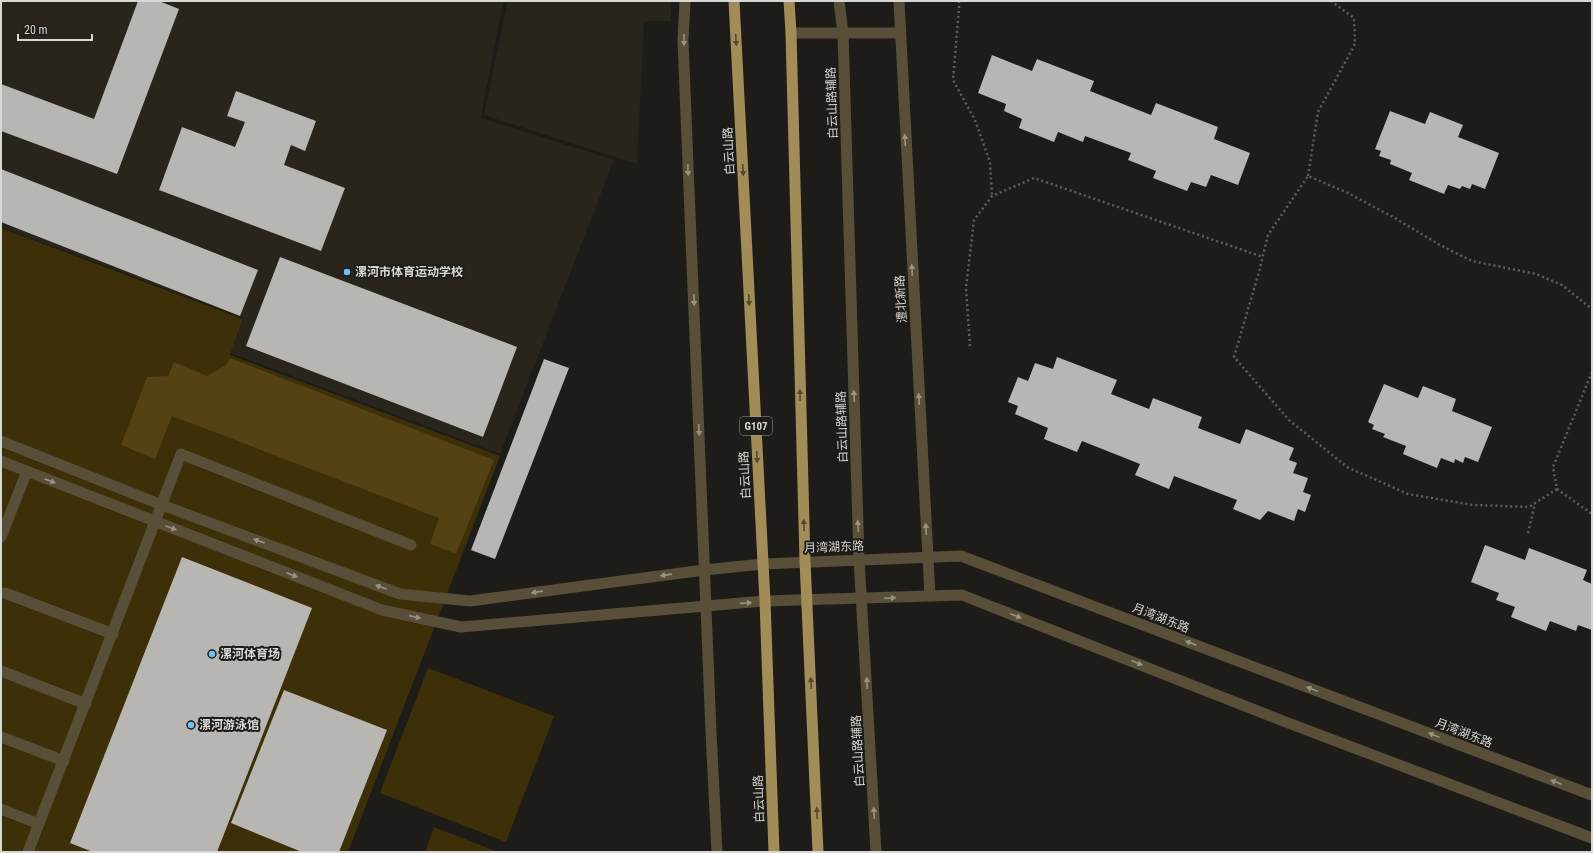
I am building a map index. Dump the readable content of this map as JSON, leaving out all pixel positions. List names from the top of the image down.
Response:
{
  "streets": {
    "highway": ["白云山路", "G107"],
    "street": ["白云山路辅路", "澧北新路", "月湾湖东路"]
  },
  "crossings": [
    ["白云山路辅路", "月湾湖东路"],
    ["白云山路", "月湾湖东路"],
    ["澧北新路", "月湾湖东路"]
  ],
  "one_way": ["白云山路辅路", "澧北新路"],
  "places": ["漯河市体育运动学校", "漯河体育场", "漯河游泳馆"],
  "scale_bar": "20 m"
}
